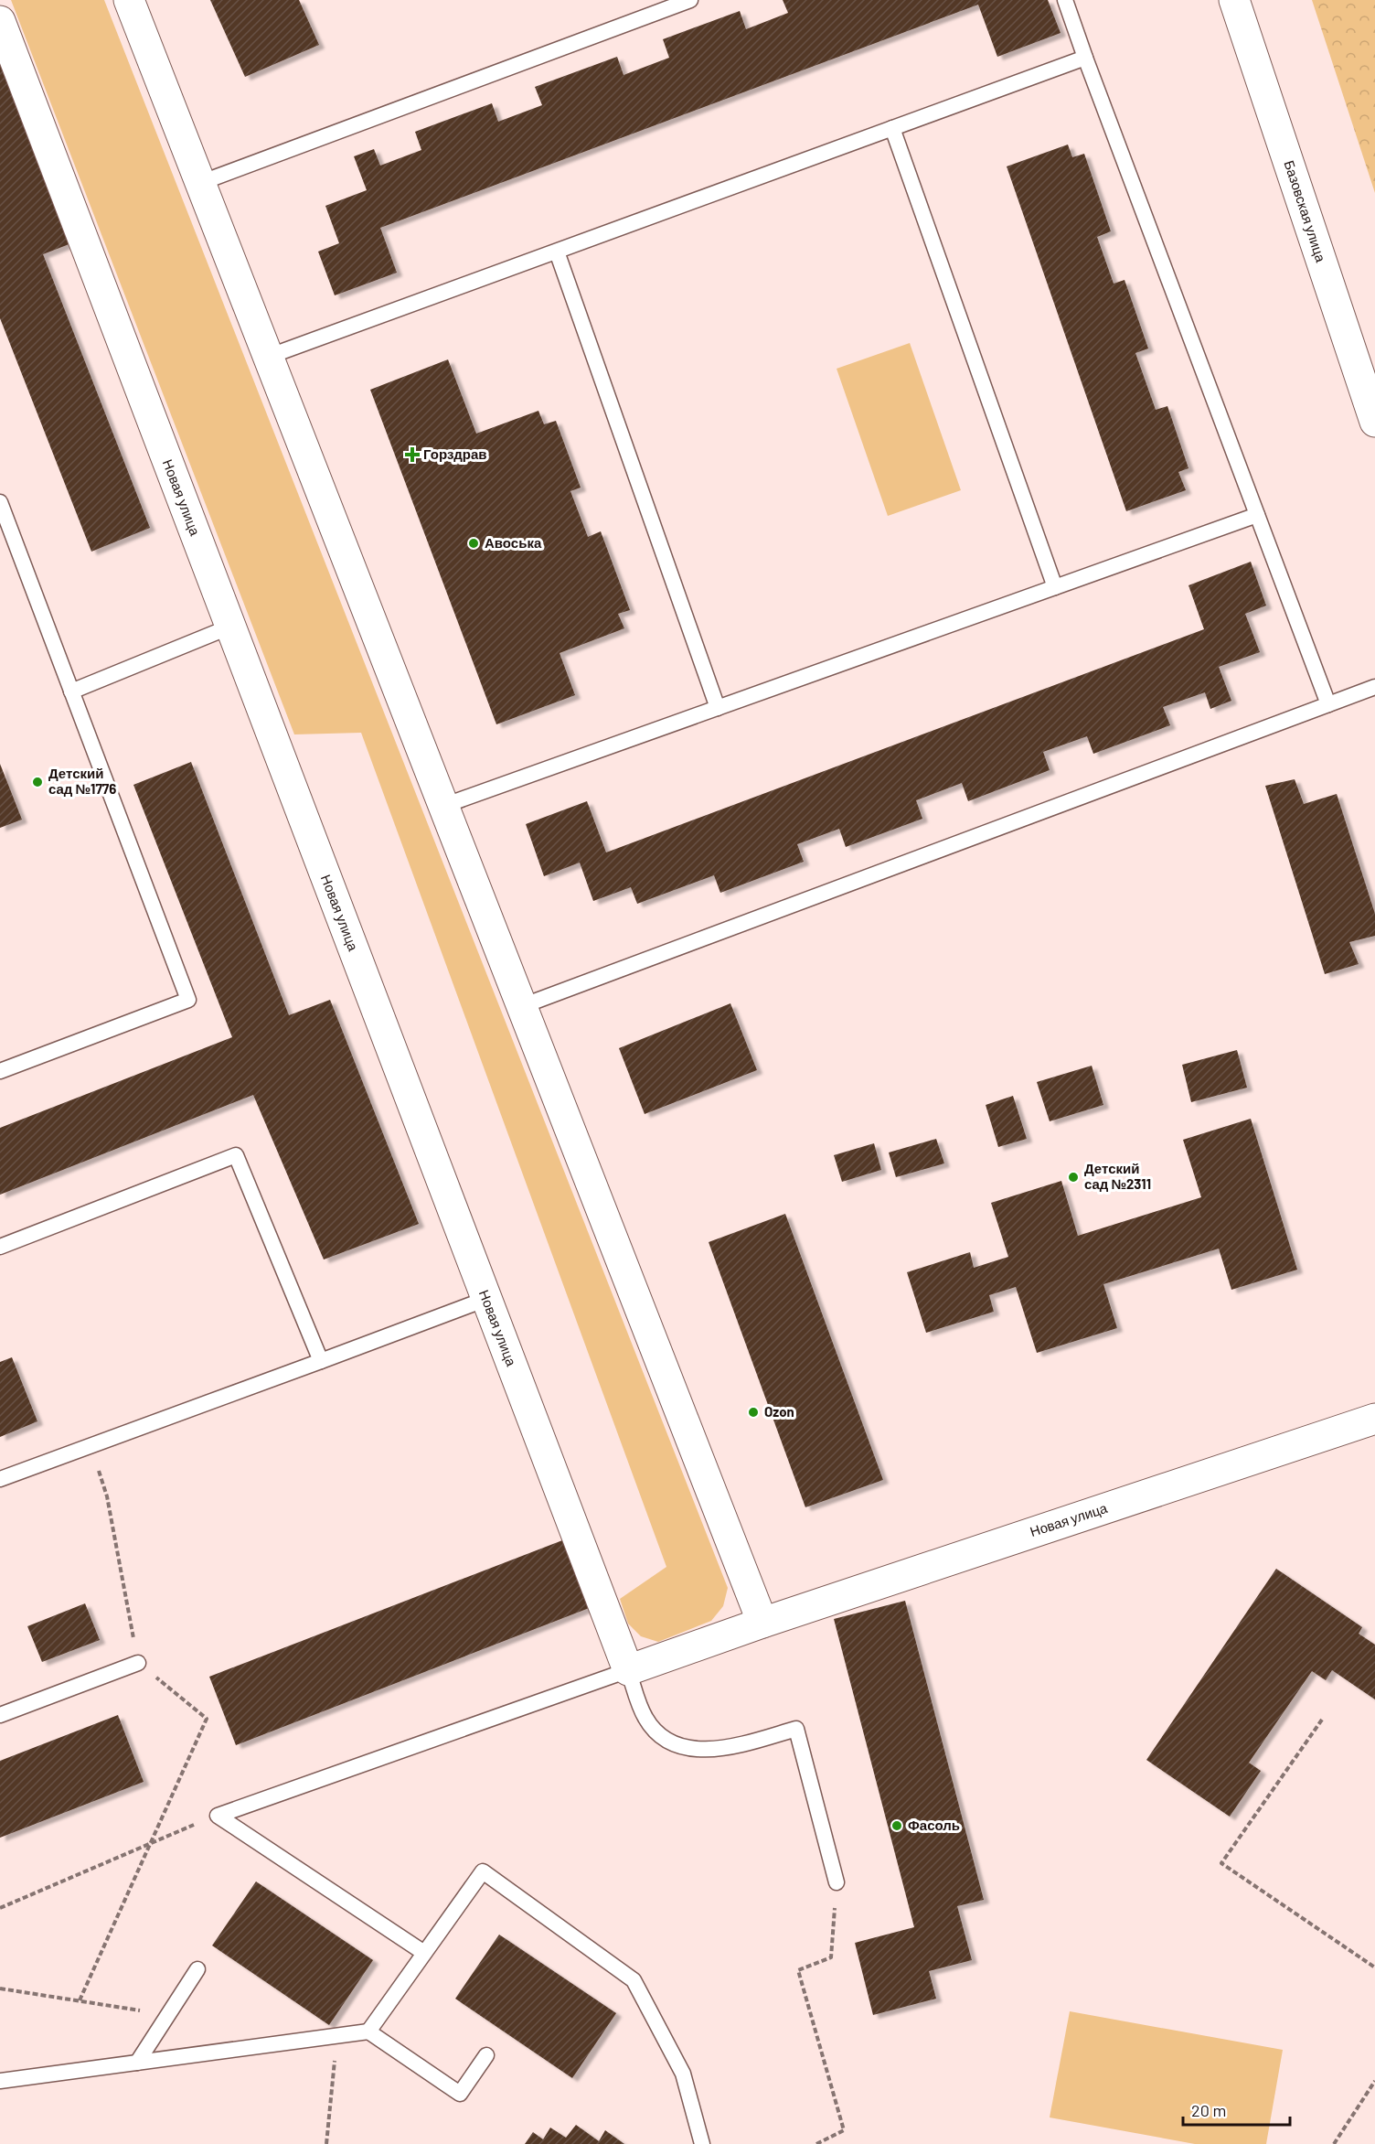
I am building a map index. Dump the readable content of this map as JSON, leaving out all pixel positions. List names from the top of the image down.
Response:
{
  "streets": {
    "street": ["Базовская улица", "Новая улица"]
  },
  "places": {
    "health": ["Горздрав"],
    "other": [
      "Авоська",
      "Детский сад №1776",
      "Детский сад №2311",
      "Ozon",
      "Фасоль"
    ]
  },
  "scale_bar": "20 m"
}
